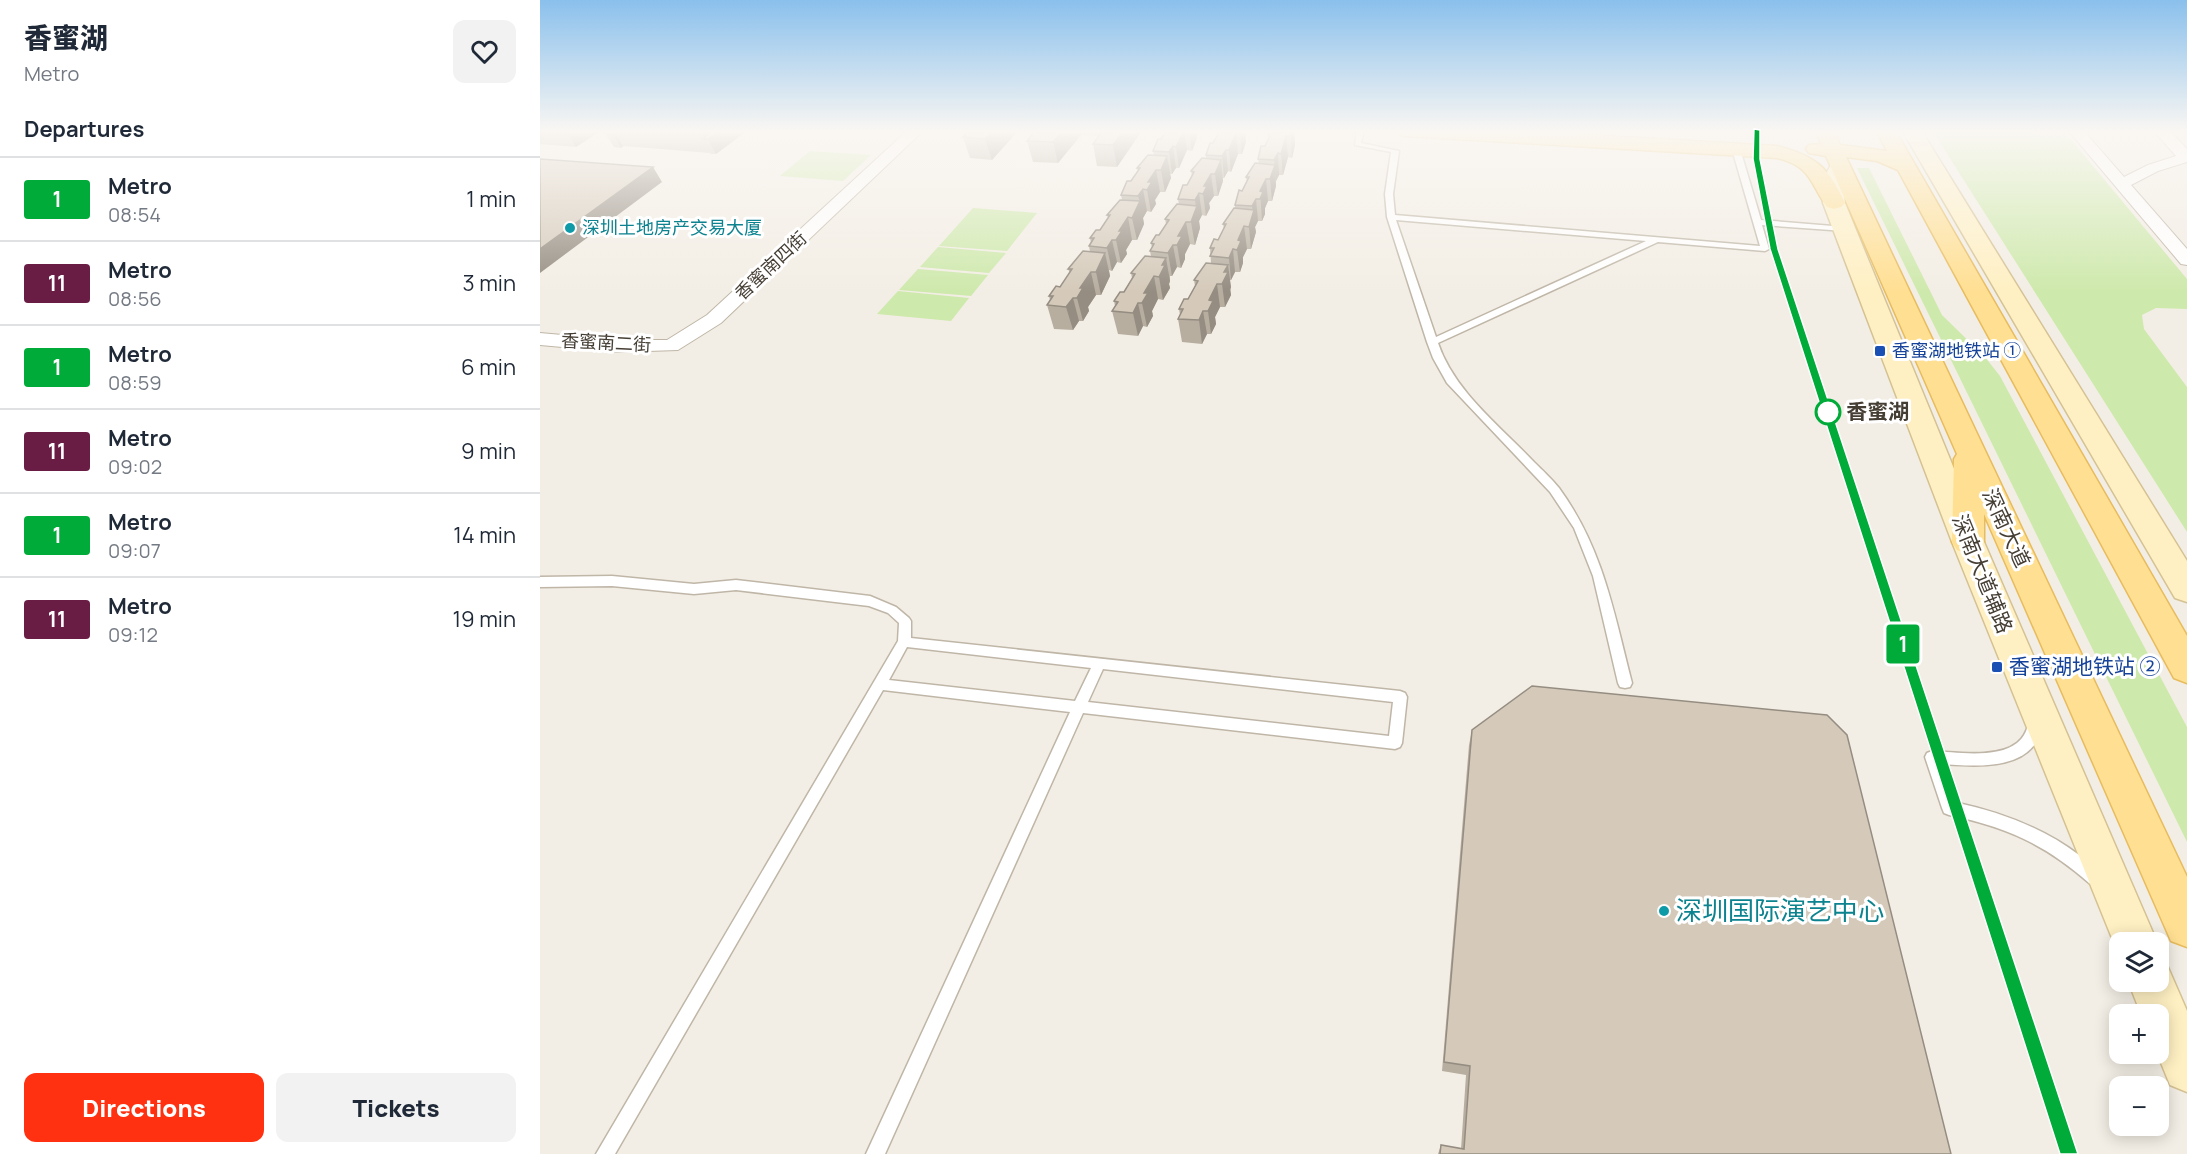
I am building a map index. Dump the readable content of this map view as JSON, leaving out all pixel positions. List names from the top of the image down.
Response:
{
  "streets": {
    "main road": ["深南大道", "深南大道辅路"],
    "street": ["香蜜南四街", "香蜜南二街"]
  },
  "crossings": [
    ["香蜜南四街", "香蜜南二街"]
  ],
  "places": {
    "other": ["深圳土地房产交易大厦", "香蜜湖", "深圳国际演艺中心"],
    "transit": ["香蜜湖地铁站 ①", "香蜜湖地铁站 ②"]
  },
  "lines": ["metro line 1"],
  "page": {
    "heading": [
      ["香蜜湖", "Metro"],
      "Departures"
    ],
    "on_map": "1",
    "list": [
      {
        "mark": "1",
        "name": "Metro",
        "note": "08:54",
        "value": "1 min"
      },
      {
        "mark": "11",
        "name": "Metro",
        "note": "08:56",
        "value": "3 min"
      },
      {
        "mark": "1",
        "name": "Metro",
        "note": "08:59",
        "value": "6 min"
      },
      {
        "mark": "11",
        "name": "Metro",
        "note": "09:02",
        "value": "9 min"
      },
      {
        "mark": "1",
        "name": "Metro",
        "note": "09:07",
        "value": "14 min"
      },
      {
        "mark": "11",
        "name": "Metro",
        "note": "09:12",
        "value": "19 min"
      }
    ],
    "map_buttons": ["+", "−"],
    "buttons": ["Directions", "Tickets"]
  }
}
